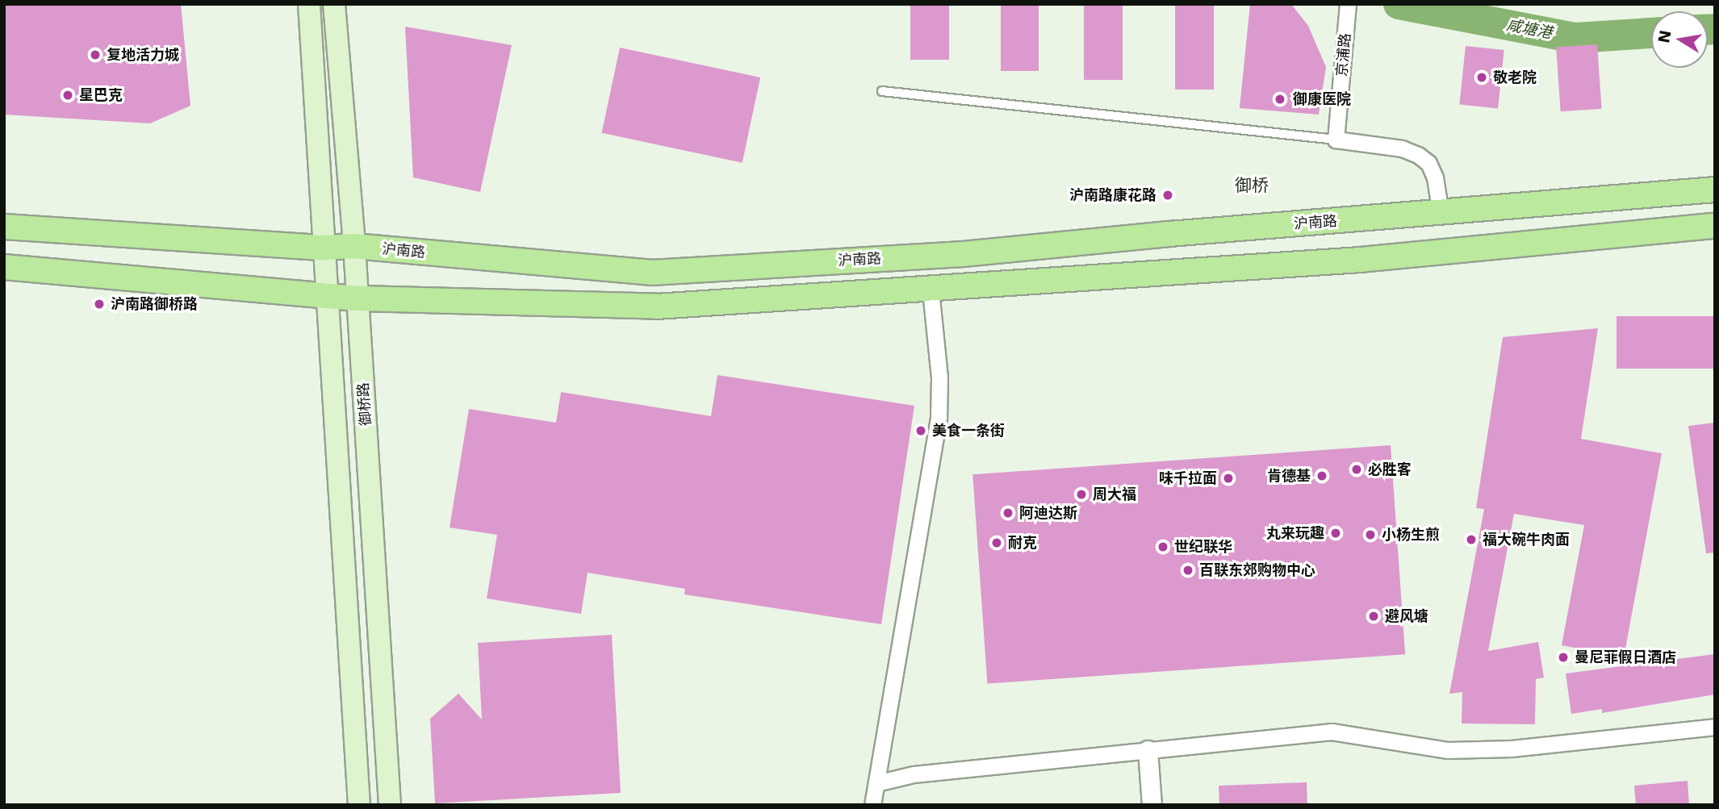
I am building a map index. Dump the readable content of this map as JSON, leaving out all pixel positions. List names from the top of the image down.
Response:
{
  "streets": {
    "main road": ["沪南路", "御桥路"],
    "street": ["京浦路"]
  },
  "crossings": [
    ["沪南路", "御桥路"]
  ],
  "districts": ["御桥"],
  "water": ["咸塘港"],
  "places": [
    "复地活力城",
    "敬老院",
    "星巴克",
    "御康医院",
    "沪南路康花路",
    "沪南路御桥路",
    "美食一条街",
    "必胜客",
    "肯德基",
    "味千拉面",
    "周大福",
    "阿迪达斯",
    "丸来玩趣",
    "小杨生煎",
    "福大碗牛肉面",
    "耐克",
    "世纪联华",
    "百联东郊购物中心",
    "避风塘",
    "曼尼菲假日酒店"
  ],
  "north": "left"
}
